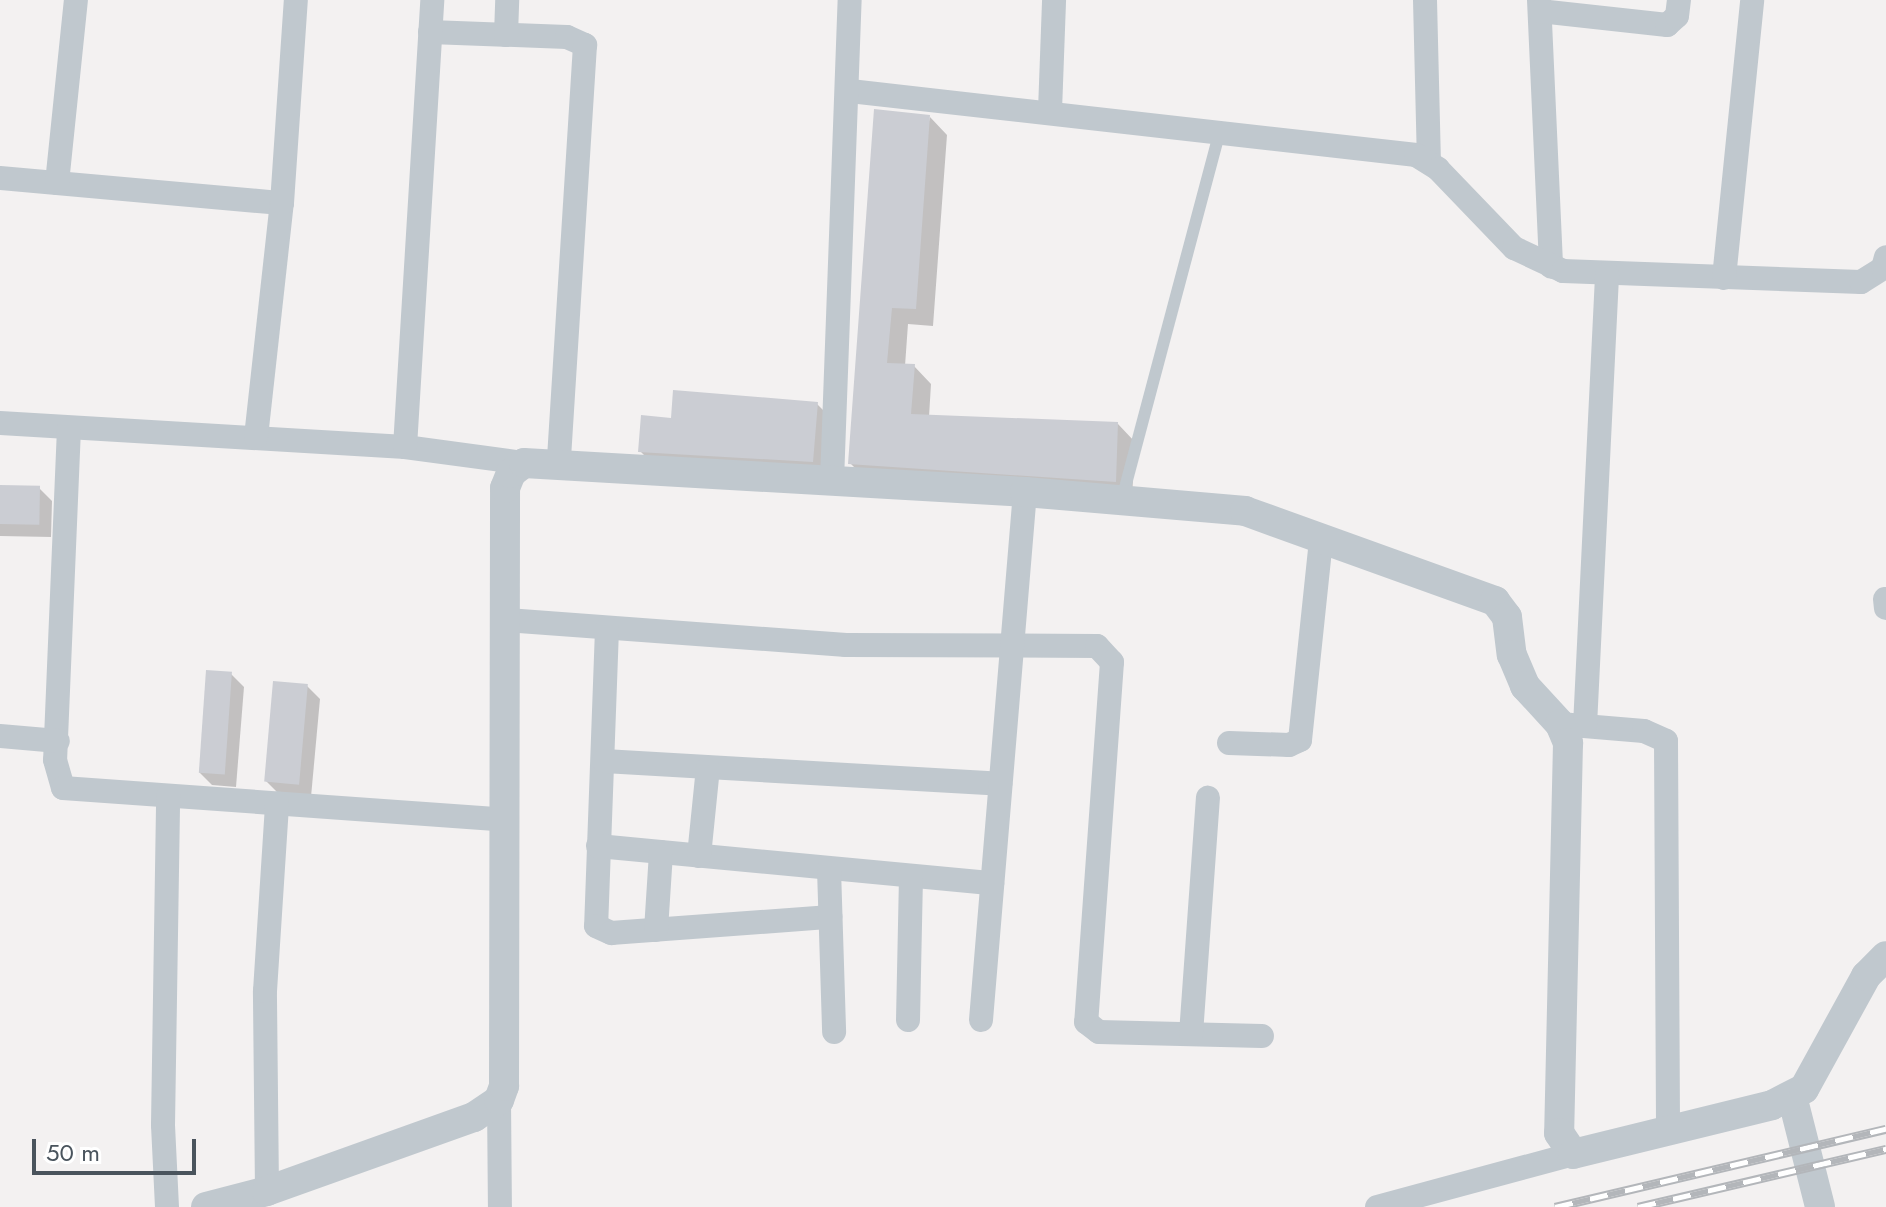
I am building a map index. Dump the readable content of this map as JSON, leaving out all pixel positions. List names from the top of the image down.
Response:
{
  "scale_bar": "50 m"
}
